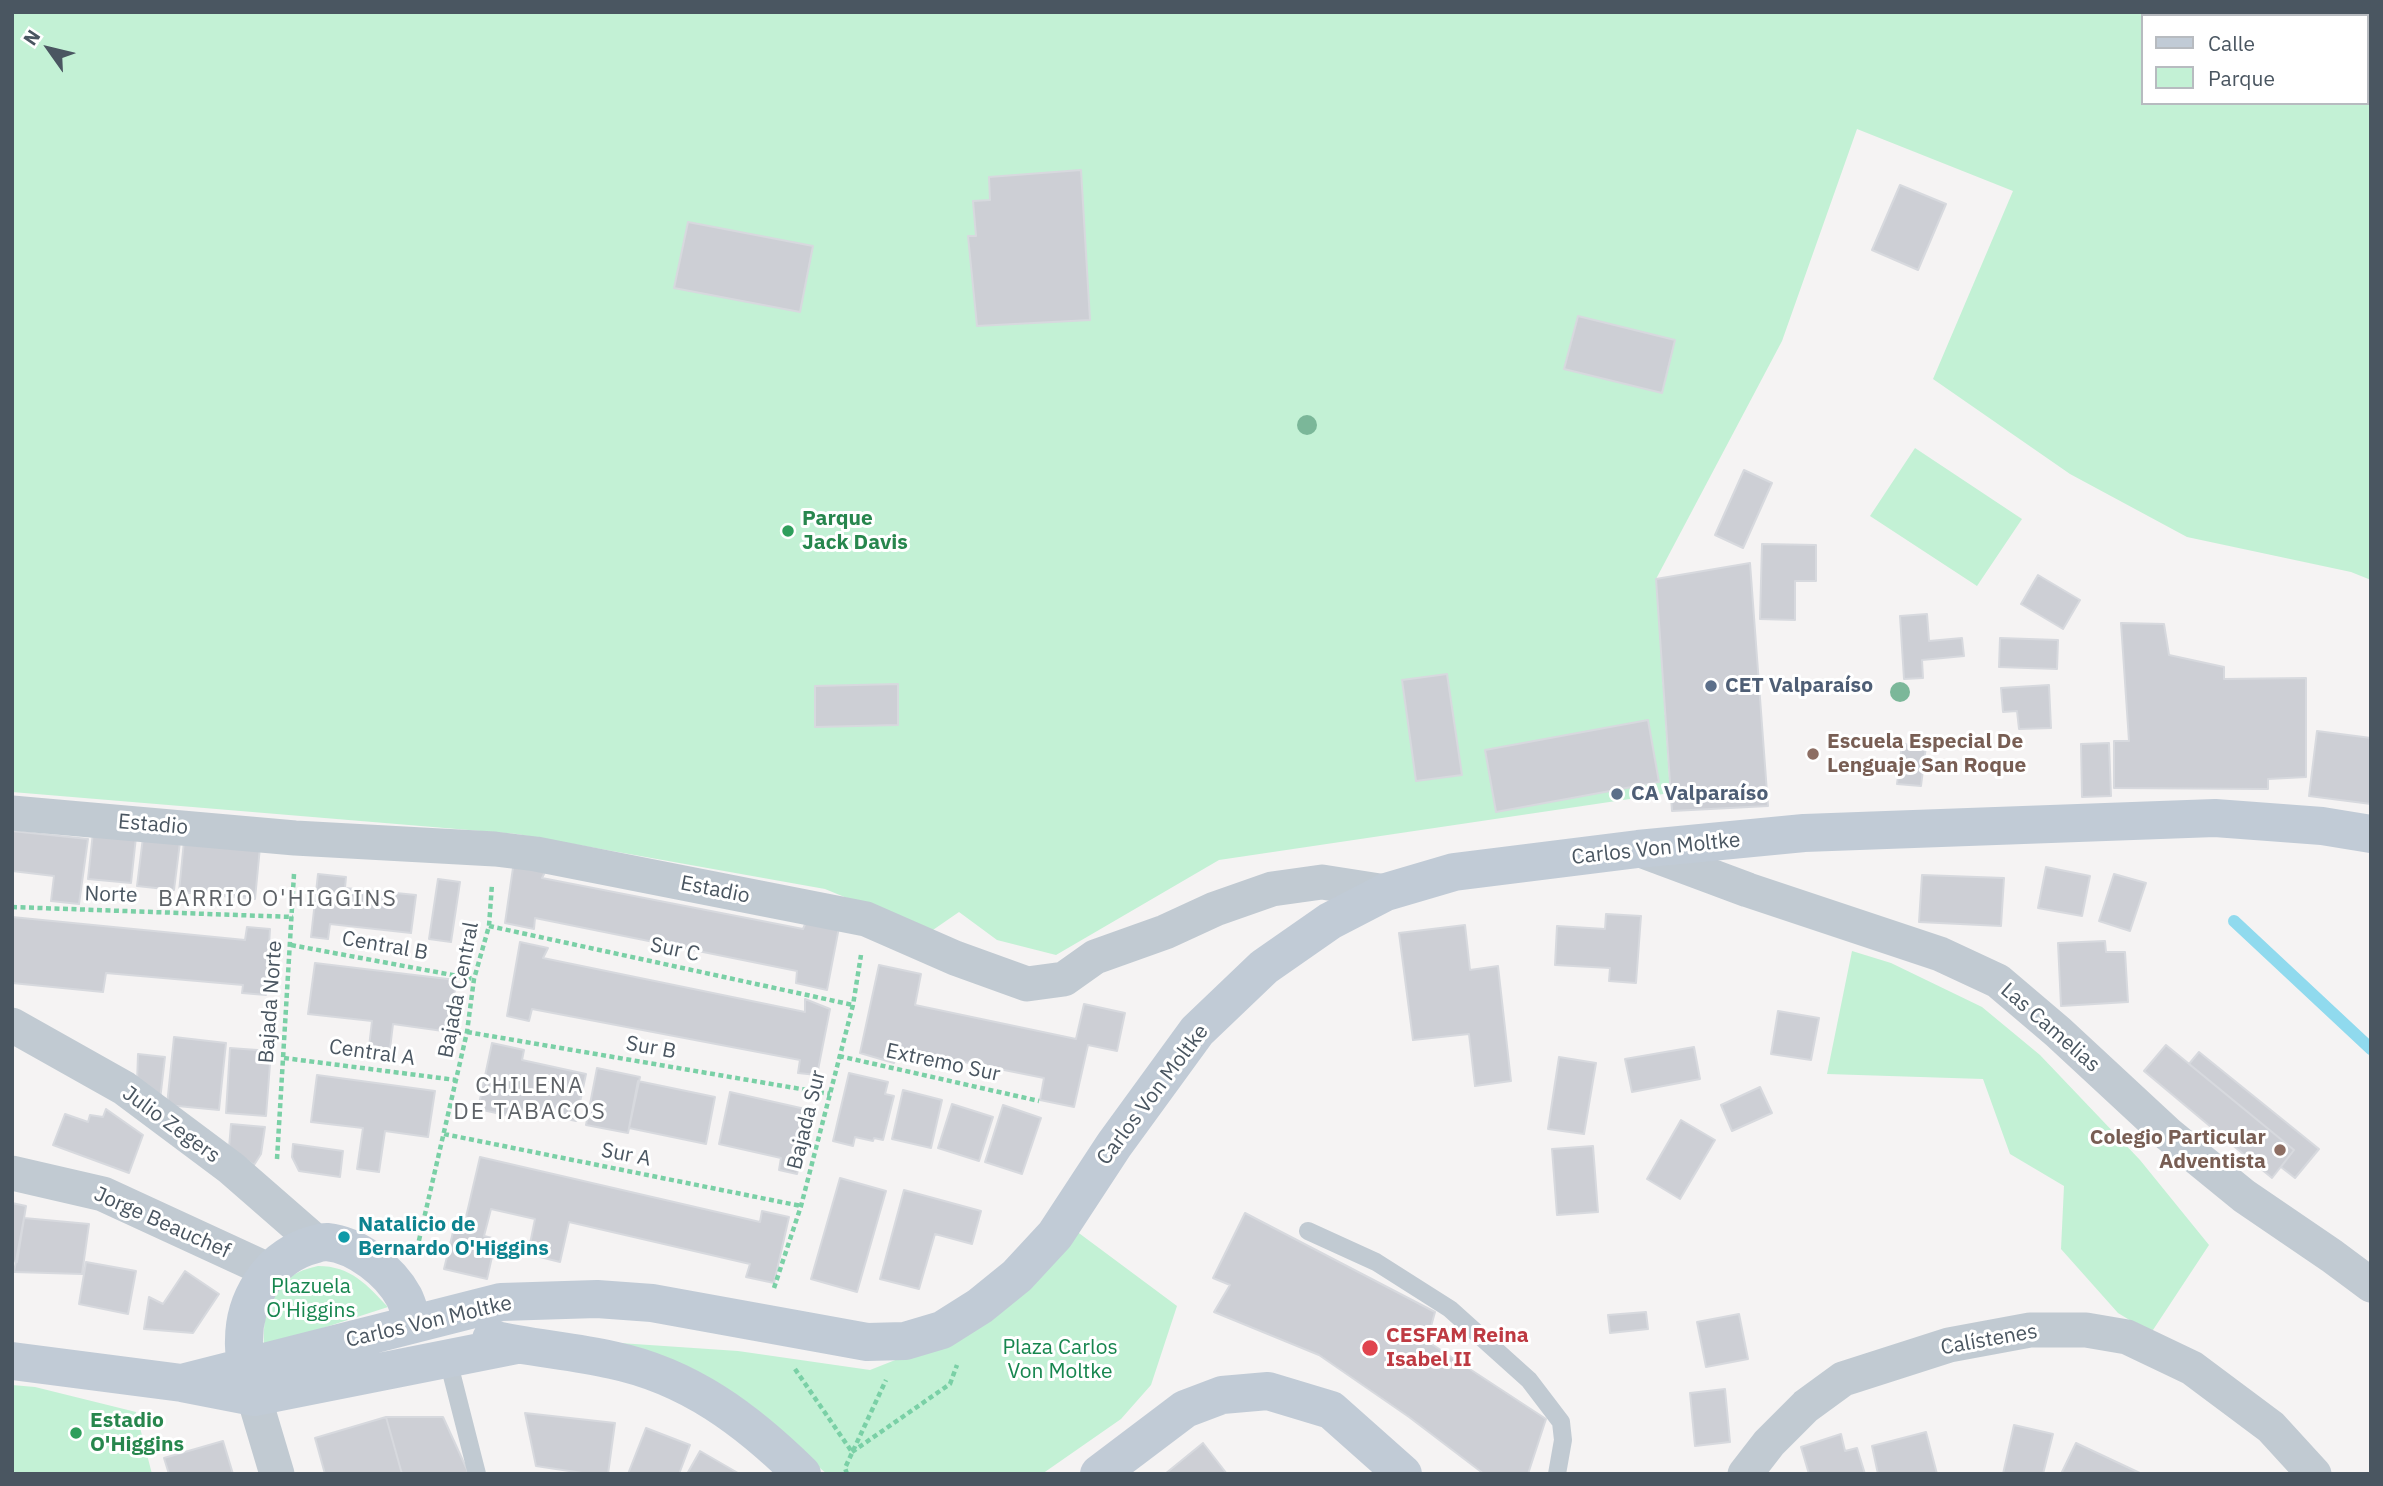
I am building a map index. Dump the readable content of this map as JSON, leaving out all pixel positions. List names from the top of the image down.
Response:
{
  "streets": {
    "main road": ["Carlos Von Moltke"],
    "street": [
      "Estadio",
      "Las Camelias",
      "Julio Zegers",
      "Jorge Beauchef",
      "Calístenes"
    ],
    "path": [
      "Norte",
      "Central B",
      "Sur C",
      "Bajada Central",
      "Bajada Norte",
      "Sur B",
      "Central A",
      "Extremo Sur",
      "Bajada Sur",
      "Sur A"
    ]
  },
  "crossings": [
    ["Estadio", "Carlos Von Moltke"],
    ["Estadio", "Bajada Central"],
    ["Estadio", "Bajada Norte"],
    ["Estadio", "Bajada Sur"],
    ["Carlos Von Moltke", "Bajada Central"],
    ["Carlos Von Moltke", "Las Camelias"],
    ["Carlos Von Moltke", "Bajada Sur"],
    ["Norte", "Bajada Norte"],
    ["Central B", "Bajada Central"],
    ["Central B", "Bajada Norte"],
    ["Sur C", "Bajada Central"],
    ["Sur C", "Bajada Sur"],
    ["Bajada Central", "Sur B"],
    ["Bajada Central", "Central A"],
    ["Bajada Central", "Sur A"],
    ["Bajada Norte", "Central A"],
    ["Sur B", "Bajada Sur"],
    ["Extremo Sur", "Bajada Sur"],
    ["Bajada Sur", "Sur A"]
  ],
  "districts": ["BARRIO O'HIGGINS", "CHILENA DE TABACOS"],
  "parks": ["Plazuela O'Higgins", "Plaza Carlos Von Moltke"],
  "places": [
    "Parque Jack Davis",
    "CET Valparaíso",
    "Escuela Especial De Lenguaje San Roque",
    "CA Valparaíso",
    "Colegio Particular Adventista",
    "Natalicio de Bernardo O'Higgins",
    "CESFAM Reina Isabel II",
    "Estadio O'Higgins"
  ],
  "legend": ["Calle", "Parque"],
  "north": "top left"
}
